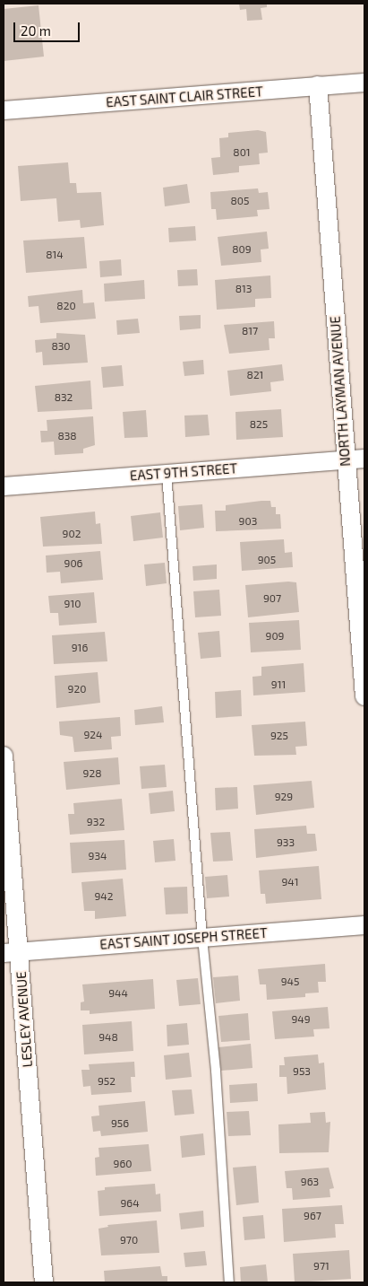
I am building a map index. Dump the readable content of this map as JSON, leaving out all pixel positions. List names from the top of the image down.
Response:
{
  "streets": {
    "street": [
      "EAST SAINT CLAIR STREET",
      "NORTH LAYMAN AVENUE",
      "EAST 9TH STREET",
      "EAST SAINT JOSEPH STREET",
      "LESLEY AVENUE"
    ]
  },
  "crossings": [
    ["EAST SAINT CLAIR STREET", "NORTH LAYMAN AVENUE"],
    ["NORTH LAYMAN AVENUE", "EAST 9TH STREET"],
    ["EAST SAINT JOSEPH STREET", "LESLEY AVENUE"]
  ],
  "house_numbers": [
    "801",
    "805",
    "809",
    "814",
    "813",
    "820",
    "817",
    "830",
    "821",
    "832",
    "825",
    "838",
    "903",
    "902",
    "905",
    "906",
    "907",
    "910",
    "909",
    "916",
    "911",
    "920",
    "924",
    "925",
    "928",
    "929",
    "932",
    "933",
    "934",
    "941",
    "942",
    "945",
    "944",
    "949",
    "948",
    "953",
    "952",
    "956",
    "960",
    "963",
    "964",
    "967",
    "970",
    "971"
  ],
  "scale_bar": "20 m"
}
